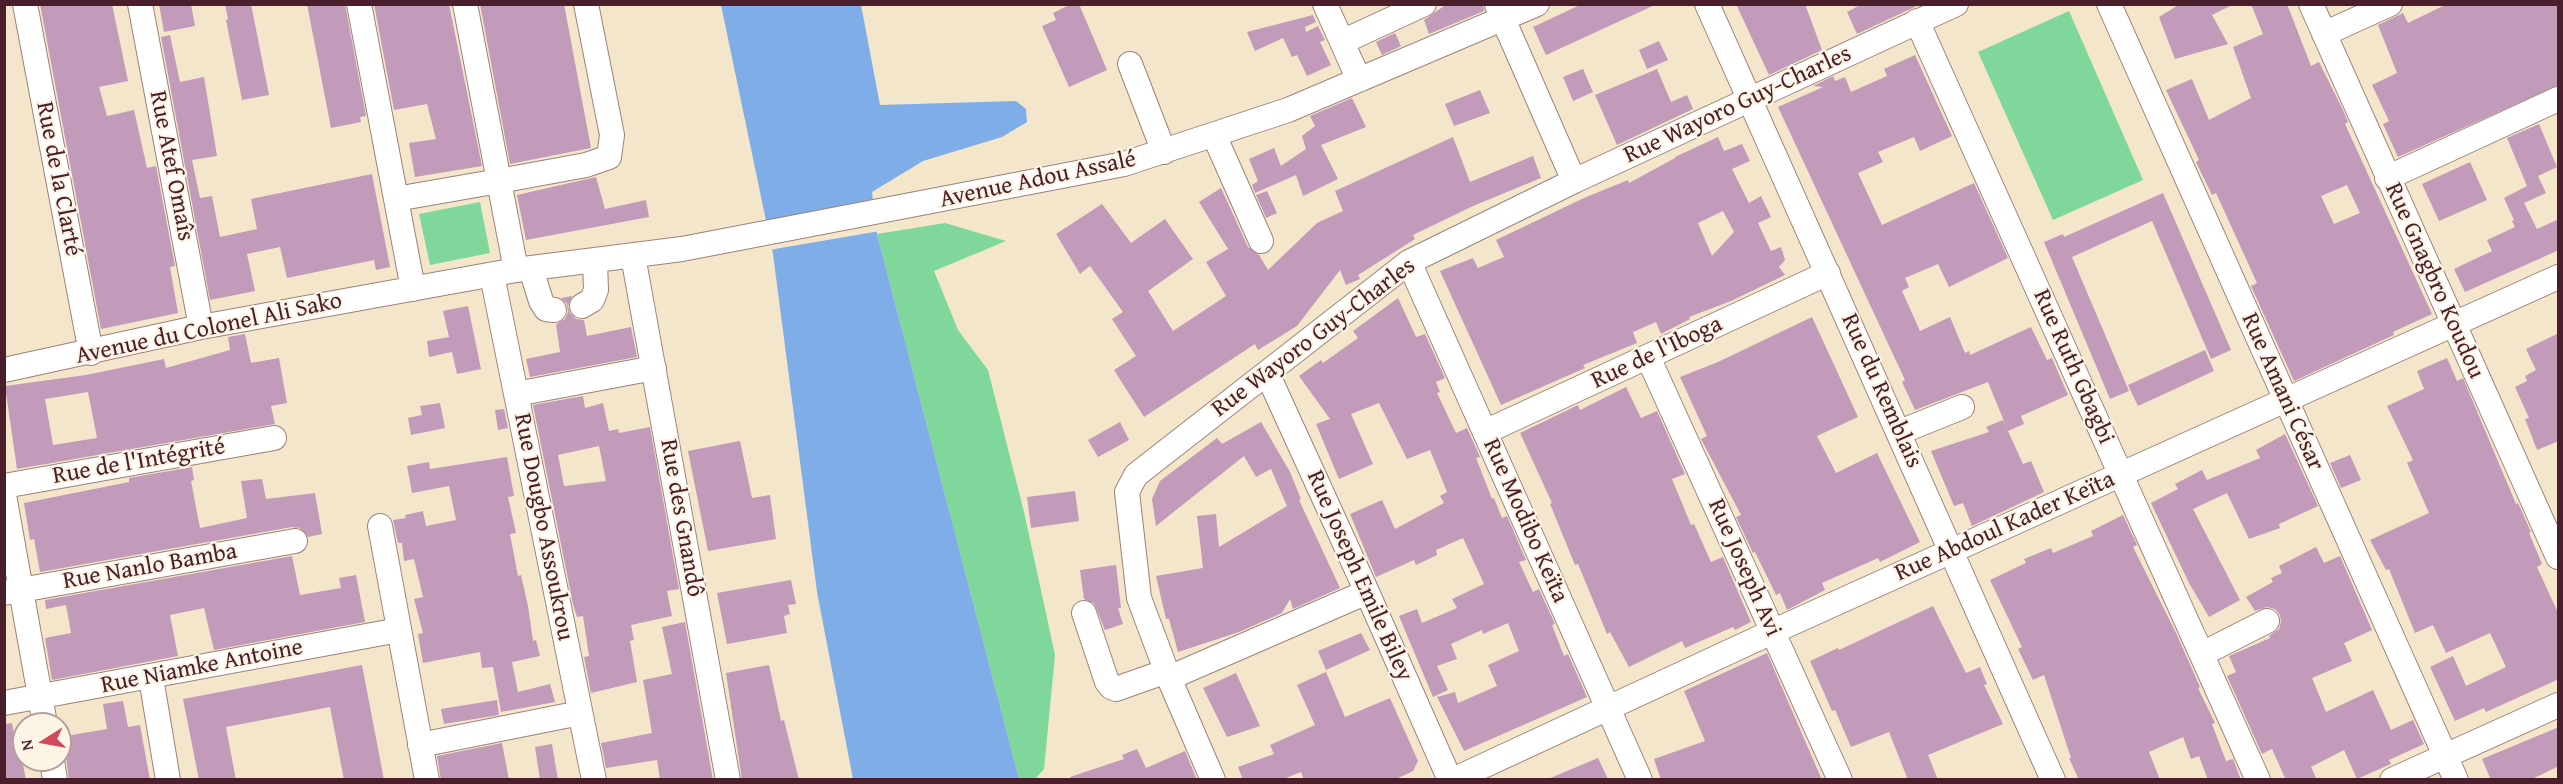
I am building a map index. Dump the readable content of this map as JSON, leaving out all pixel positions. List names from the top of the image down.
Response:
{
  "streets": {
    "street": [
      "Rue Wayoro Guy-Charles",
      "Rue Atef Omaîs",
      "Rue de la Clarté",
      "Avenue Adou Assalé",
      "Rue Gnagbro Koudou",
      "Avenue du Colonel Ali Sako",
      "Rue de l'Iboga",
      "Rue Ruth Gbagbi",
      "Rue du Remblais",
      "Rue Amani César",
      "Rue de l'Intégrité",
      "Rue des Gnandô",
      "Rue Modibo Keïta",
      "Rue Dougbo Assoukrou",
      "Rue Abdoul Kader Keïta",
      "Rue Nanlo Bamba",
      "Rue Joseph Avi",
      "Rue Joseph Emile Biley",
      "Rue Niamke Antoine"
    ]
  },
  "crossings": [
    ["Rue Wayoro Guy-Charles", "Rue Ruth Gbagbi"],
    ["Rue Wayoro Guy-Charles", "Rue du Remblais"],
    ["Rue Wayoro Guy-Charles", "Rue Modibo Keïta"],
    ["Rue Wayoro Guy-Charles", "Rue Joseph Emile Biley"],
    ["Rue Atef Omaîs", "Avenue du Colonel Ali Sako"],
    ["Rue de la Clarté", "Avenue du Colonel Ali Sako"],
    ["Avenue Adou Assalé", "Avenue du Colonel Ali Sako"],
    ["Avenue Adou Assalé", "Rue des Gnandô"],
    ["Avenue Adou Assalé", "Rue Dougbo Assoukrou"],
    ["Rue Gnagbro Koudou", "Rue Abdoul Kader Keïta"],
    ["Avenue du Colonel Ali Sako", "Rue Dougbo Assoukrou"],
    ["Rue de l'Iboga", "Rue du Remblais"],
    ["Rue de l'Iboga", "Rue Modibo Keïta"],
    ["Rue de l'Iboga", "Rue Joseph Avi"],
    ["Rue Ruth Gbagbi", "Rue Abdoul Kader Keïta"],
    ["Rue du Remblais", "Rue Abdoul Kader Keïta"],
    ["Rue Amani César", "Rue Abdoul Kader Keïta"],
    ["Rue Modibo Keïta", "Rue Abdoul Kader Keïta"],
    ["Rue Abdoul Kader Keïta", "Rue Joseph Avi"],
    ["Rue Abdoul Kader Keïta", "Rue Joseph Emile Biley"]
  ],
  "north": "left"
}
